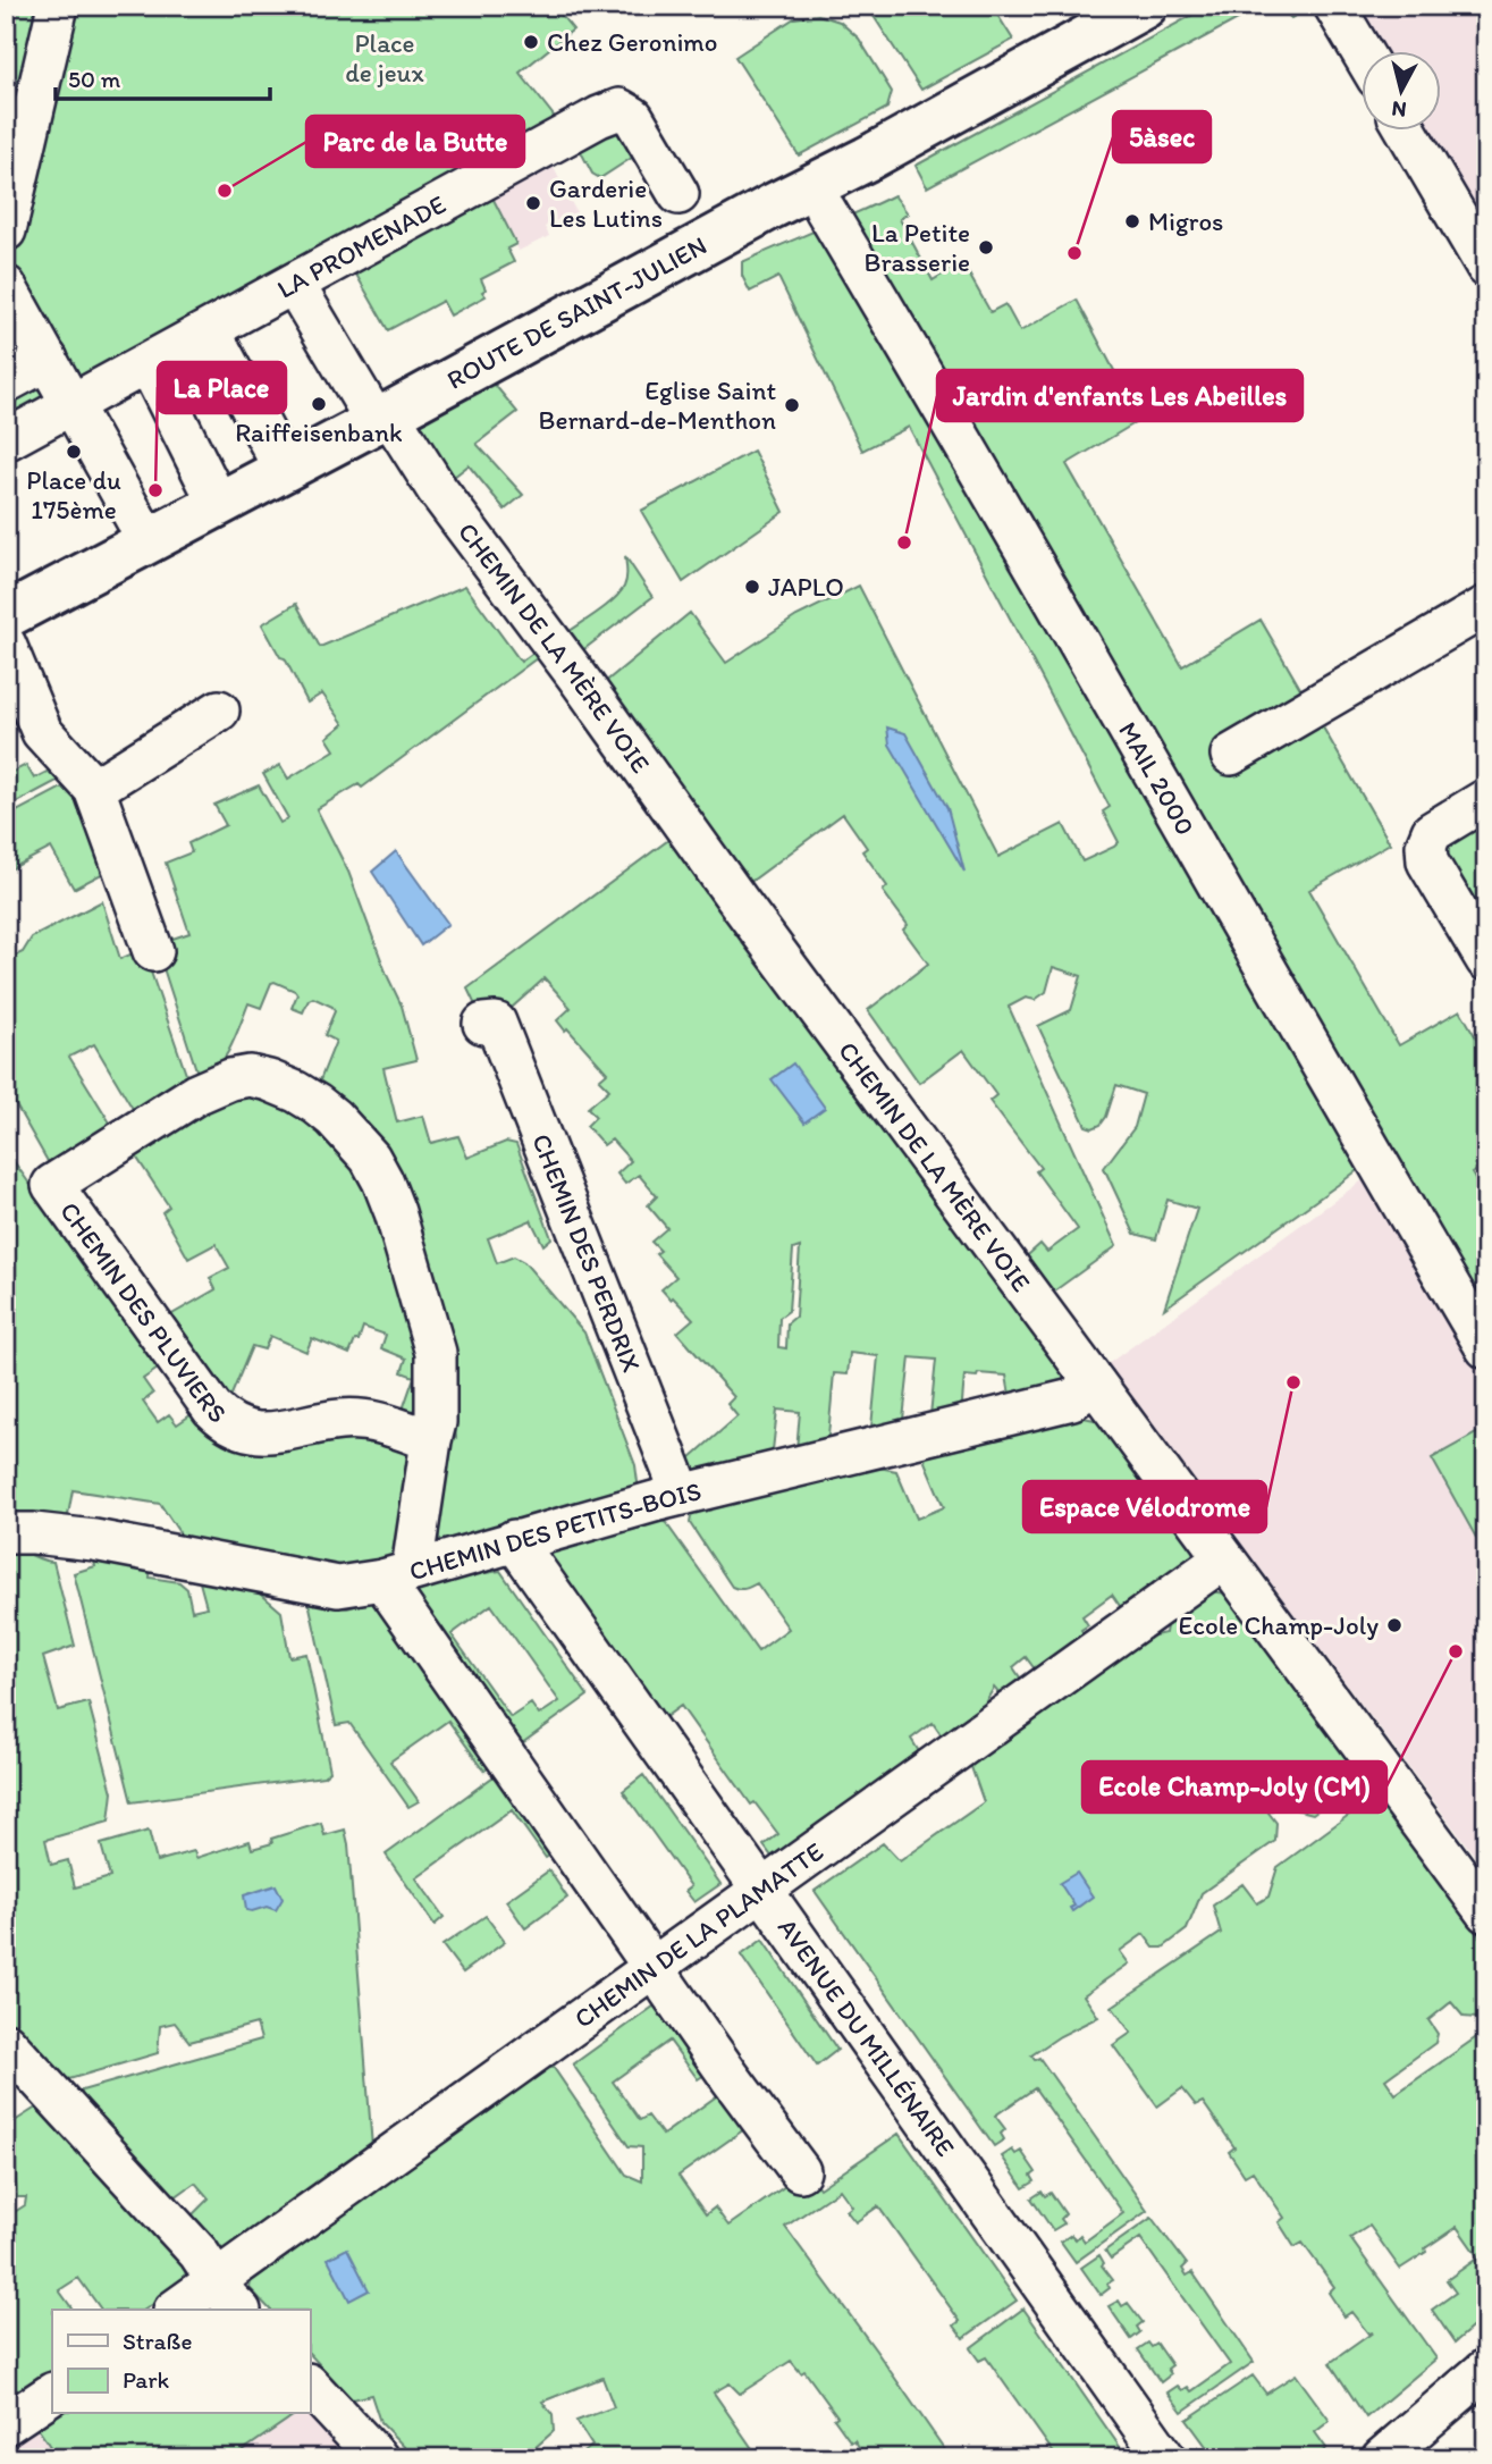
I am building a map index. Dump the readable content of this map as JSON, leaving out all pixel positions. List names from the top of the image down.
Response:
{
  "streets": {
    "main road": ["ROUTE DE SAINT-JULIEN"],
    "street": [
      "LA PROMENADE",
      "CHEMIN DE LA MÈRE VOIE",
      "MAIL 2000",
      "CHEMIN DES PERDRIX",
      "CHEMIN DES PLUVIERS",
      "CHEMIN DES PETITS-BOIS",
      "CHEMIN DE LA PLAMATTE",
      "AVENUE DU MILLÉNAIRE"
    ]
  },
  "crossings": [
    ["LA PROMENADE", "CHEMIN DE LA MÈRE VOIE"],
    ["ROUTE DE SAINT-JULIEN", "CHEMIN DE LA MÈRE VOIE"],
    ["CHEMIN DE LA MÈRE VOIE", "CHEMIN DES PETITS-BOIS"],
    ["CHEMIN DE LA MÈRE VOIE", "CHEMIN DE LA PLAMATTE"],
    ["CHEMIN DES PERDRIX", "CHEMIN DES PETITS-BOIS"],
    ["CHEMIN DES PLUVIERS", "CHEMIN DES PETITS-BOIS"],
    ["CHEMIN DES PETITS-BOIS", "AVENUE DU MILLÉNAIRE"],
    ["CHEMIN DE LA PLAMATTE", "AVENUE DU MILLÉNAIRE"]
  ],
  "parks": ["Place de jeux"],
  "places": [
    "Chez Geronimo",
    "Parc de la Butte",
    "Garderie Les Lutins",
    "Migros",
    "La Petite Brasserie",
    "5àsec",
    "Raiffeisenbank",
    "Eglise Saint Bernard-de-Menthon",
    "Place du 175ème",
    "La Place",
    "Jardin d'enfants Les Abeilles",
    "JAPLO",
    "Espace Vélodrome",
    "Ecole Champ-Joly",
    "Ecole Champ-Joly (CM)"
  ],
  "legend": ["Straße", "Park"],
  "scale_bar": "50 m",
  "north": "bottom"
}
